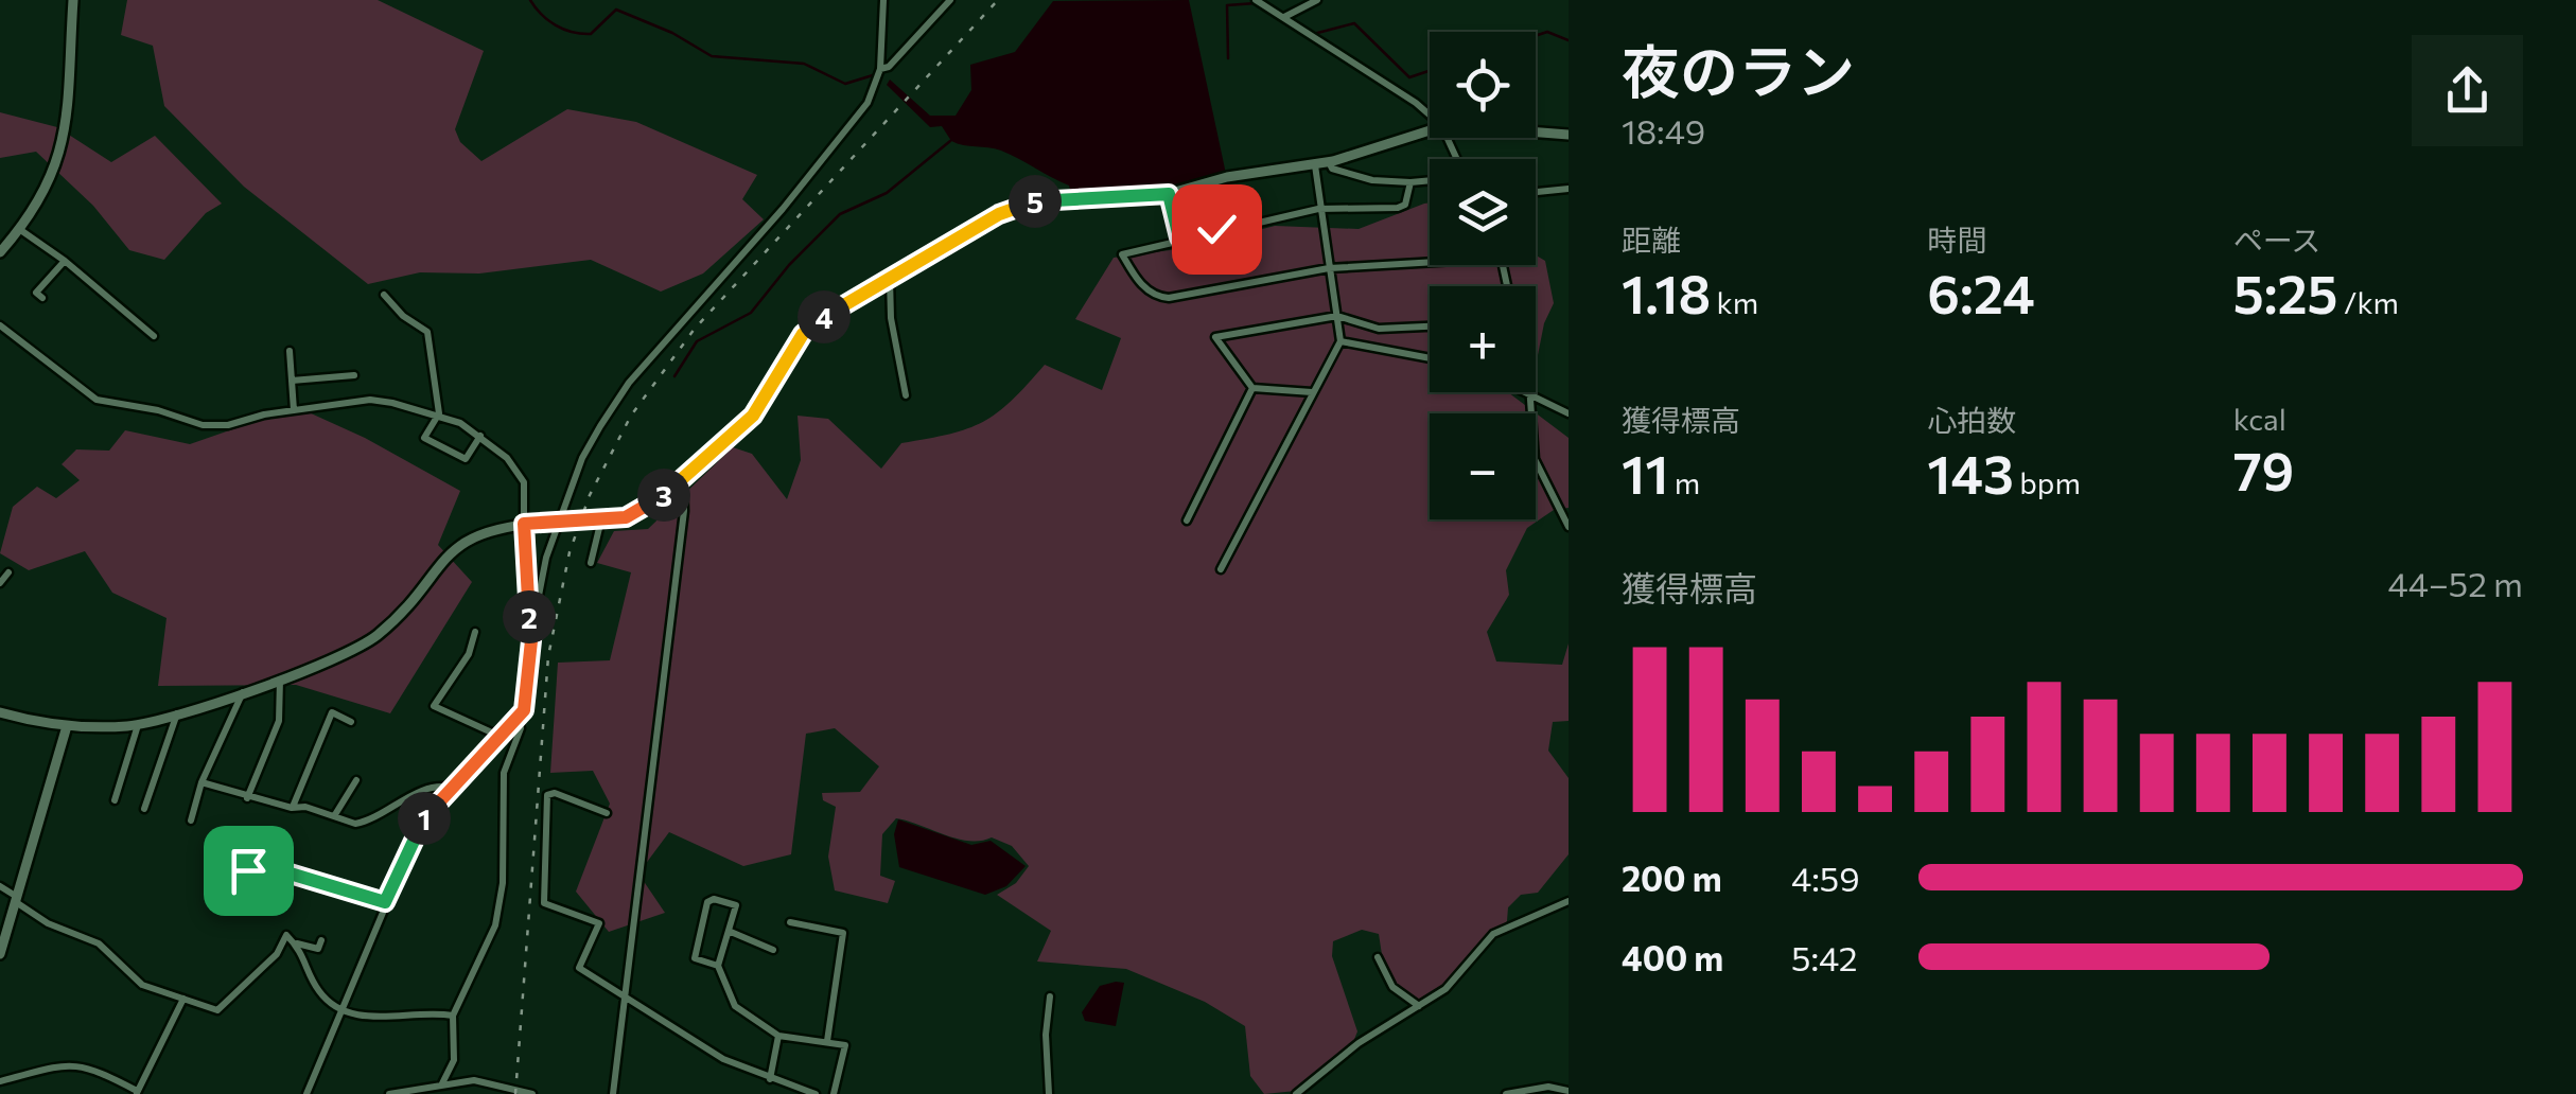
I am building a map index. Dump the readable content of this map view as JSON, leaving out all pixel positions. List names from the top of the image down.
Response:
{
  "page": {
    "heading": ["夜のラン", "18:49"],
    "map_buttons": ["+", "−"],
    "pins": [
      "5",
      "4",
      "3",
      "2",
      "1"
    ],
    "stats": [
      ["距離", "1.18 km"],
      ["時間", "6:24"],
      ["ペース", "5:25 /km"],
      ["獲得標高", "11 m"],
      ["心拍数", "143 bpm"],
      ["kcal", "79"]
    ],
    "chart": ["獲得標高", "44–52 m"],
    "list": [
      {
        "name": "200 m",
        "note": "4:59"
      },
      {
        "name": "400 m",
        "note": "5:42"
      }
    ]
  }
}
